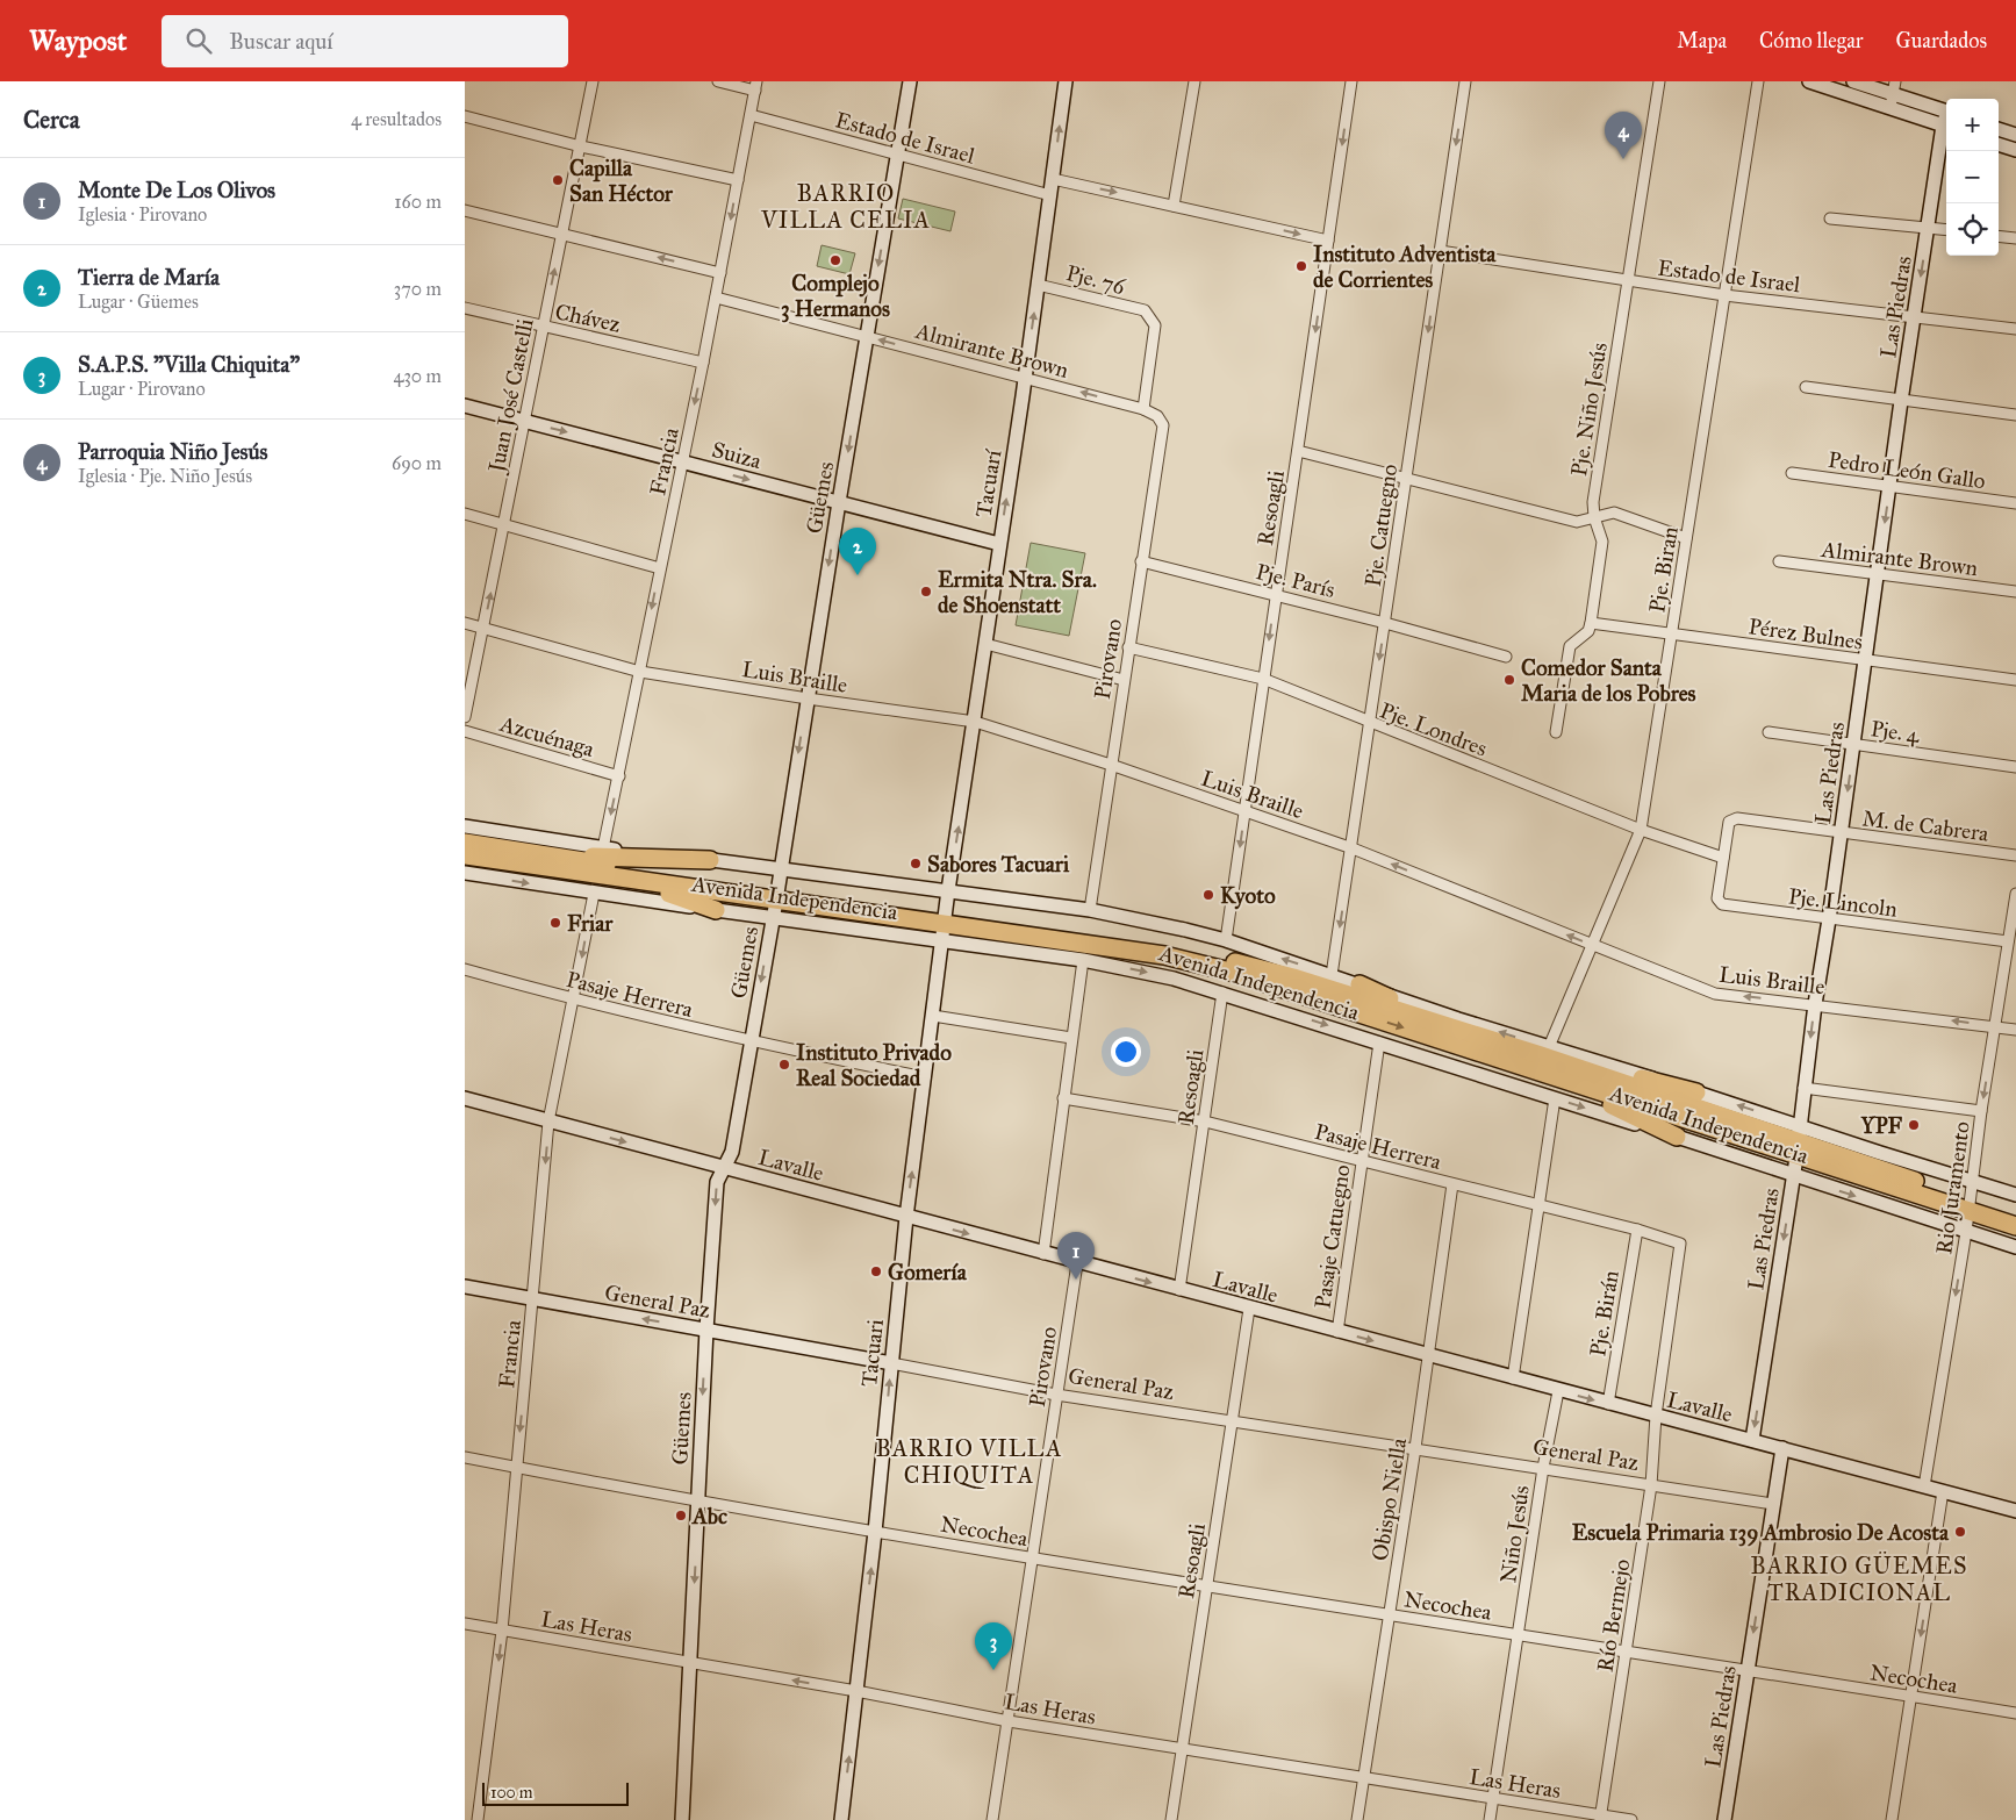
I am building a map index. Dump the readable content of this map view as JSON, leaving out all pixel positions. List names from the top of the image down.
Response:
{
  "streets": {
    "highway": ["Avenida Independencia"],
    "street": [
      "Estado de Israel",
      "Pje. 76",
      "Las Piedras",
      "Chávez",
      "Almirante Brown",
      "Juan José Castelli",
      "Pje. Niño Jesús",
      "Suiza",
      "Francia",
      "Pedro León Gallo",
      "Tacuarí",
      "Güemes",
      "Resoagli",
      "Pje. Catuegno",
      "Pje. Biran",
      "Pje. París",
      "Pérez Bulnes",
      "Pirovano",
      "Luis Braille",
      "Pje. Londres",
      "Pje. 4",
      "Azcuénaga",
      "M. de Cabrera",
      "Pje. Lincoln",
      "Pasaje Herrera",
      "Lavalle",
      "Rio Juramento",
      "Pasaje Catuegno",
      "General Paz",
      "Pje. Birán",
      "Tacuari",
      "Obispo Niella",
      "Necochea",
      "Niño Jesús",
      "Río Bermejo",
      "Las Heras"
    ]
  },
  "crossings": [
    ["Estado de Israel", "Las Piedras"],
    ["Estado de Israel", "Pje. Niño Jesús"],
    ["Estado de Israel", "Francia"],
    ["Estado de Israel", "Tacuarí"],
    ["Estado de Israel", "Güemes"],
    ["Estado de Israel", "Pje. Catuegno"],
    ["Estado de Israel", "Pje. Biran"],
    ["Pje. 76", "Almirante Brown"],
    ["Pje. 76", "Tacuarí"],
    ["Las Piedras", "Almirante Brown"],
    ["Las Piedras", "Pedro León Gallo"],
    ["Las Piedras", "Pérez Bulnes"],
    ["Las Piedras", "Luis Braille"],
    ["Las Piedras", "Pje. 4"],
    ["Las Piedras", "M. de Cabrera"],
    ["Las Piedras", "Avenida Independencia"],
    ["Las Piedras", "Pje. Lincoln"],
    ["Las Piedras", "Lavalle"],
    ["Las Piedras", "General Paz"],
    ["Las Piedras", "Necochea"],
    ["Chávez", "Juan José Castelli"],
    ["Chávez", "Francia"],
    ["Almirante Brown", "Francia"],
    ["Almirante Brown", "Tacuarí"],
    ["Almirante Brown", "Güemes"],
    ["Almirante Brown", "Pirovano"],
    ["Juan José Castelli", "Suiza"],
    ["Juan José Castelli", "Luis Braille"],
    ["Pje. Niño Jesús", "Pérez Bulnes"],
    ["Suiza", "Francia"],
    ["Suiza", "Tacuarí"],
    ["Suiza", "Güemes"],
    ["Francia", "Luis Braille"],
    ["Francia", "Azcuénaga"],
    ["Francia", "Avenida Independencia"],
    ["Francia", "Pasaje Herrera"],
    ["Francia", "Lavalle"],
    ["Francia", "General Paz"],
    ["Francia", "Las Heras"],
    ["Tacuarí", "Luis Braille"],
    ["Tacuarí", "Avenida Independencia"],
    ["Tacuarí", "Tacuari"],
    ["Güemes", "Luis Braille"],
    ["Güemes", "Avenida Independencia"],
    ["Güemes", "Pasaje Herrera"],
    ["Güemes", "Lavalle"],
    ["Güemes", "General Paz"],
    ["Güemes", "Necochea"],
    ["Güemes", "Las Heras"],
    ["Resoagli", "Pje. París"],
    ["Resoagli", "Luis Braille"],
    ["Resoagli", "Pje. Londres"],
    ["Resoagli", "Avenida Independencia"],
    ["Resoagli", "Pasaje Herrera"],
    ["Resoagli", "Lavalle"],
    ["Resoagli", "General Paz"],
    ["Resoagli", "Necochea"],
    ["Resoagli", "Las Heras"],
    ["Pje. Catuegno", "Pje. París"],
    ["Pje. Catuegno", "Luis Braille"],
    ["Pje. Catuegno", "Pje. Londres"],
    ["Pje. Catuegno", "Avenida Independencia"],
    ["Pje. Biran", "Pérez Bulnes"],
    ["Pje. Biran", "Luis Braille"],
    ["Pje. Biran", "Pje. Londres"],
    ["Pje. Biran", "Avenida Independencia"],
    ["Pje. París", "Pirovano"],
    ["Pirovano", "Luis Braille"],
    ["Pirovano", "Pje. Londres"],
    ["Pirovano", "Avenida Independencia"],
    ["Pirovano", "Lavalle"],
    ["Pirovano", "General Paz"],
    ["Pirovano", "Necochea"],
    ["Pirovano", "Las Heras"],
    ["Luis Braille", "Rio Juramento"],
    ["Pje. Londres", "M. de Cabrera"],
    ["Pje. Londres", "Pje. Lincoln"],
    ["M. de Cabrera", "Pje. Lincoln"],
    ["Avenida Independencia", "Rio Juramento"],
    ["Avenida Independencia", "Pasaje Catuegno"],
    ["Avenida Independencia", "Tacuari"],
    ["Pje. Lincoln", "Rio Juramento"],
    ["Pasaje Herrera", "Pasaje Catuegno"],
    ["Pasaje Herrera", "Pje. Birán"],
    ["Pasaje Herrera", "Tacuari"],
    ["Pasaje Herrera", "Obispo Niella"],
    ["Pasaje Herrera", "Río Bermejo"],
    ["Lavalle", "Rio Juramento"],
    ["Lavalle", "Pasaje Catuegno"],
    ["Lavalle", "Pje. Birán"],
    ["Lavalle", "Tacuari"],
    ["Lavalle", "Obispo Niella"],
    ["Lavalle", "Niño Jesús"],
    ["Lavalle", "Río Bermejo"],
    ["General Paz", "Tacuari"],
    ["General Paz", "Obispo Niella"],
    ["General Paz", "Niño Jesús"],
    ["General Paz", "Río Bermejo"],
    ["Tacuari", "Necochea"],
    ["Tacuari", "Las Heras"],
    ["Obispo Niella", "Necochea"],
    ["Obispo Niella", "Las Heras"],
    ["Necochea", "Niño Jesús"],
    ["Necochea", "Río Bermejo"],
    ["Niño Jesús", "Las Heras"],
    ["Río Bermejo", "Las Heras"]
  ],
  "one_way": [
    "Las Piedras",
    "Almirante Brown",
    "Francia",
    "Tacuarí",
    "Güemes",
    "Pje. Catuegno",
    "Luis Braille",
    "Lavalle",
    "Rio Juramento",
    "Tacuari"
  ],
  "districts": ["BARRIO VILLA CELIA", "BARRIO VILLA CHIQUITA", "BARRIO GÜEMES TRADICIONAL"],
  "places": [
    "Capilla San Héctor",
    "Complejo 3 Hermanos",
    "Instituto Adventista de Corrientes",
    "Ermita Ntra. Sra. de Shoenstatt",
    "Comedor Santa Maria de los Pobres",
    "Sabores Tacuari",
    "Kyoto",
    "Friar",
    "Instituto Privado Real Sociedad",
    "YPF",
    "Gomería",
    "Abc",
    "Escuela Primaria 139 Ambrosio De Acosta"
  ],
  "scale_bar": "100 m",
  "page": {
    "header": "Waypost",
    "search": "Buscar aquí",
    "nav": ["Mapa", "Cómo llegar", "Guardados"],
    "heading": ["Cerca", "4 resultados"],
    "map_buttons": ["+", "−"],
    "pins": [
      "4",
      "2",
      "1",
      "3"
    ],
    "list": [
      {
        "mark": "1",
        "name": "Monte De Los Olivos",
        "note": "Iglesia · Pirovano",
        "value": "160 m"
      },
      {
        "mark": "2",
        "name": "Tierra de María",
        "note": "Lugar · Güemes",
        "value": "370 m"
      },
      {
        "mark": "3",
        "name": "S.A.P.S. \"Villa Chiquita\"",
        "note": "Lugar · Pirovano",
        "value": "430 m"
      },
      {
        "mark": "4",
        "name": "Parroquia Niño Jesús",
        "note": "Iglesia · Pje. Niño Jesús",
        "value": "690 m"
      }
    ],
    "scale": "100 m"
  }
}
